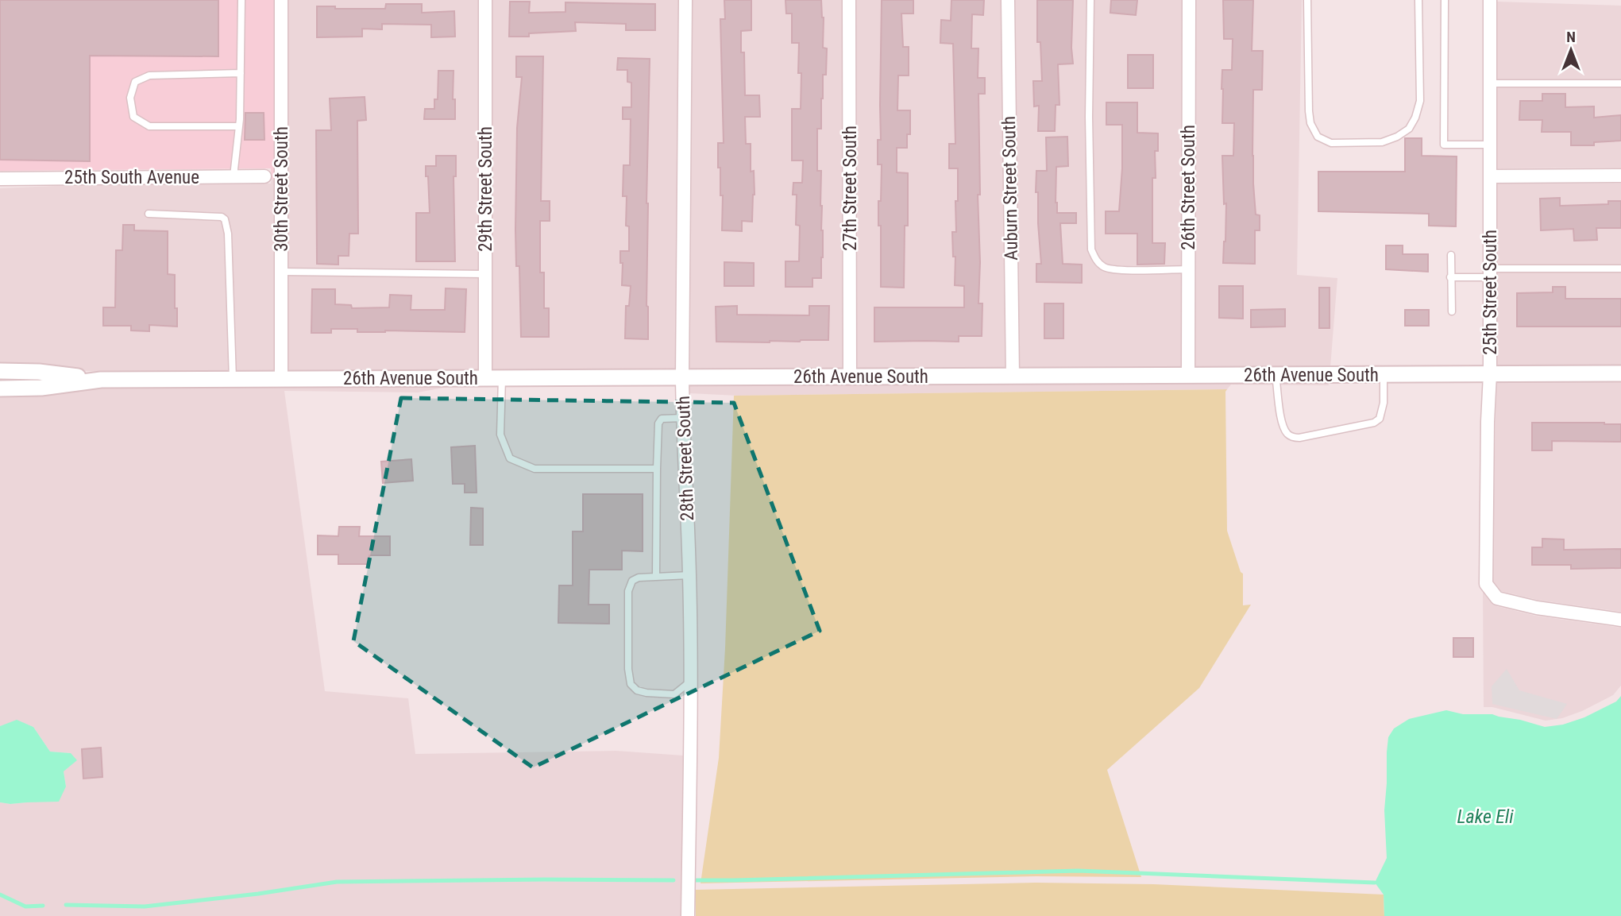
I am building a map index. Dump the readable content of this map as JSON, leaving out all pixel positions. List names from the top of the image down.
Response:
{
  "streets": {
    "street": [
      "25th South Avenue",
      "26th Street South",
      "27th Street South",
      "Auburn Street South",
      "30th Street South",
      "29th Street South",
      "25th Street South",
      "26th Avenue South",
      "28th Street South"
    ]
  },
  "crossings": [
    ["26th Street South", "26th Avenue South"],
    ["27th Street South", "26th Avenue South"],
    ["Auburn Street South", "26th Avenue South"],
    ["30th Street South", "26th Avenue South"],
    ["29th Street South", "26th Avenue South"],
    ["25th Street South", "26th Avenue South"],
    ["26th Avenue South", "28th Street South"]
  ],
  "water": ["Lake Eli"],
  "north": "top"
}
